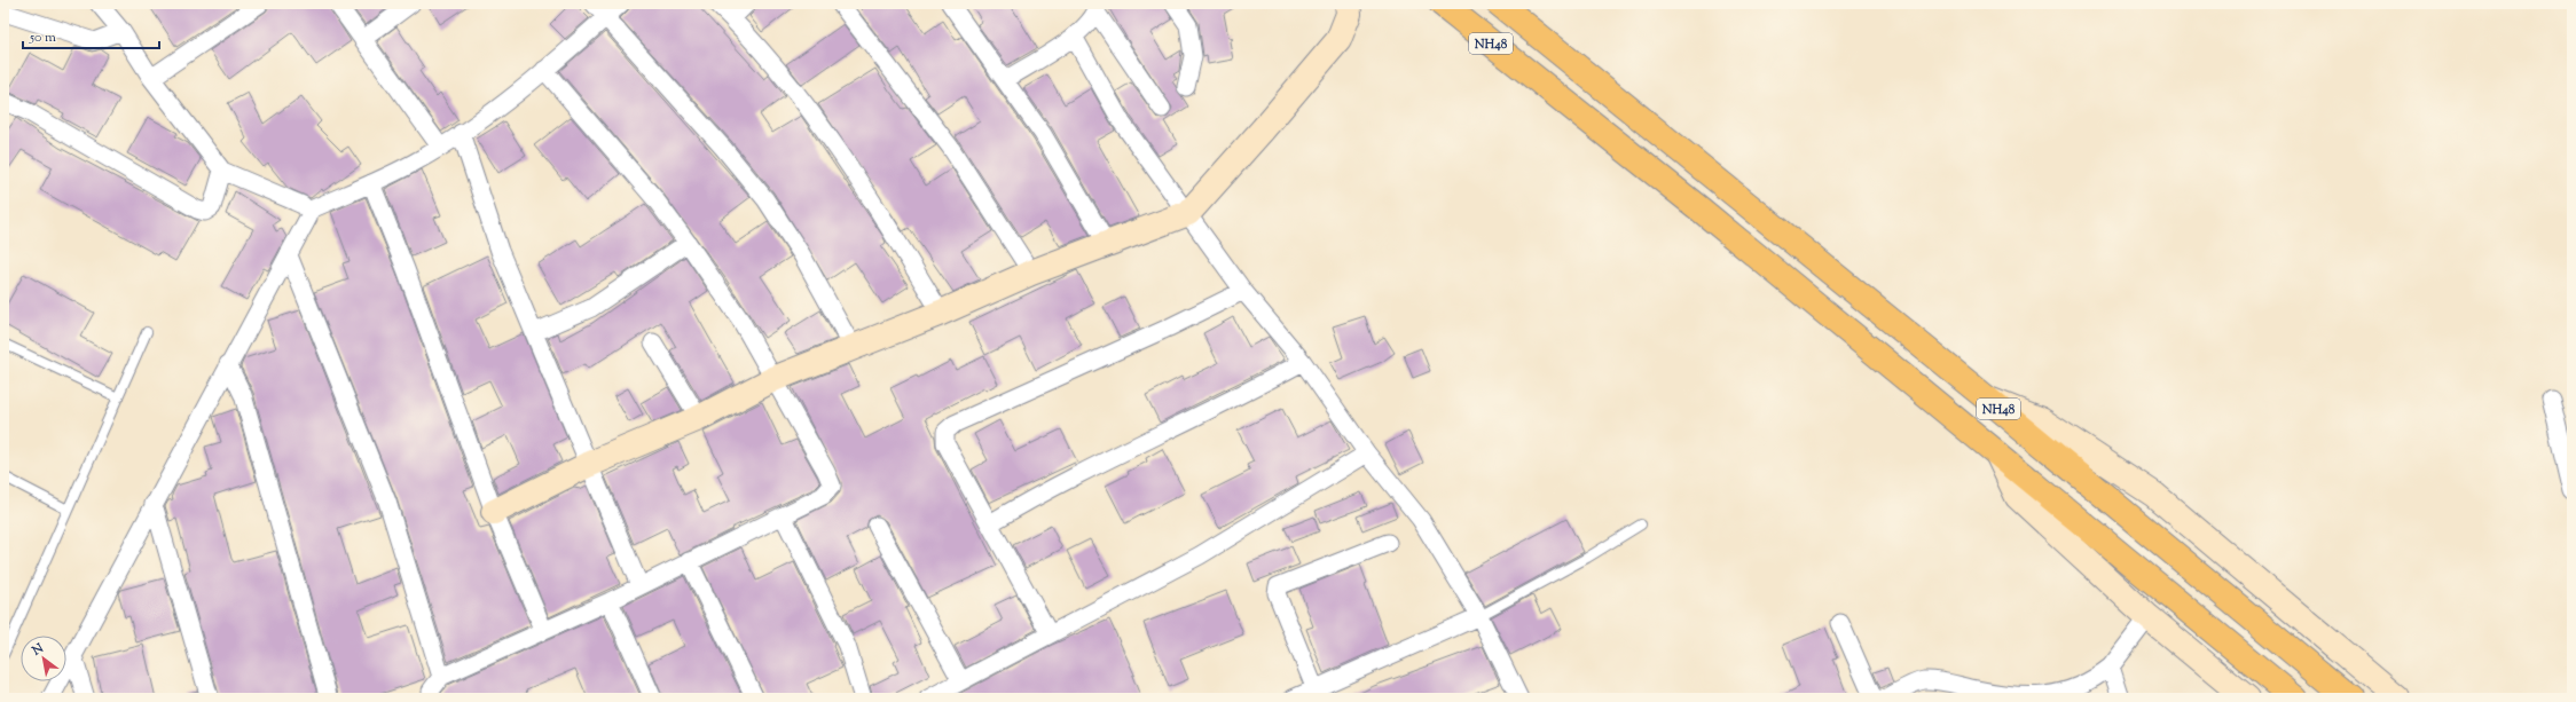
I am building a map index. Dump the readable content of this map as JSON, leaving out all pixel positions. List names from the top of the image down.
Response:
{
  "streets": {
    "highway": ["NH48"]
  },
  "scale_bar": "50 m",
  "north": "top left"
}
